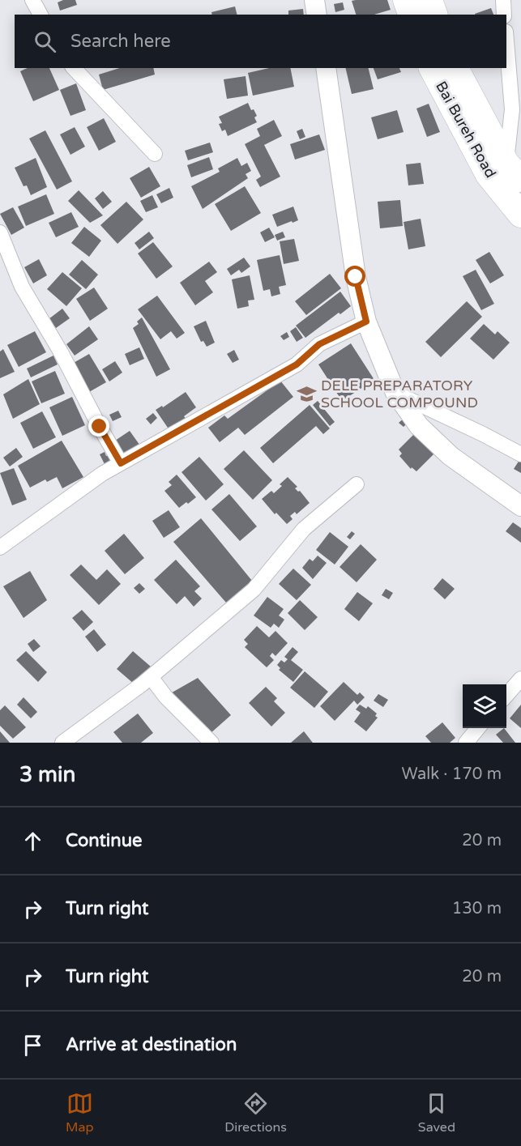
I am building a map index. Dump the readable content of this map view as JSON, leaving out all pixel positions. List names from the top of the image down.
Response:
{
  "streets": {
    "highway": ["Bai Bureh Road"]
  },
  "places": {
    "school or university": ["DELE PREPARATORY SCHOOL COMPOUND"]
  },
  "page": {
    "search": "Search here",
    "heading": ["3 min", "Walk · 170 m"],
    "list": [
      ["Continue", "20 m"],
      ["Turn right", "130 m"],
      ["Turn right", "20 m"],
      "Arrive at destination"
    ],
    "nav": ["Map", "Directions", "Saved"]
  }
}
